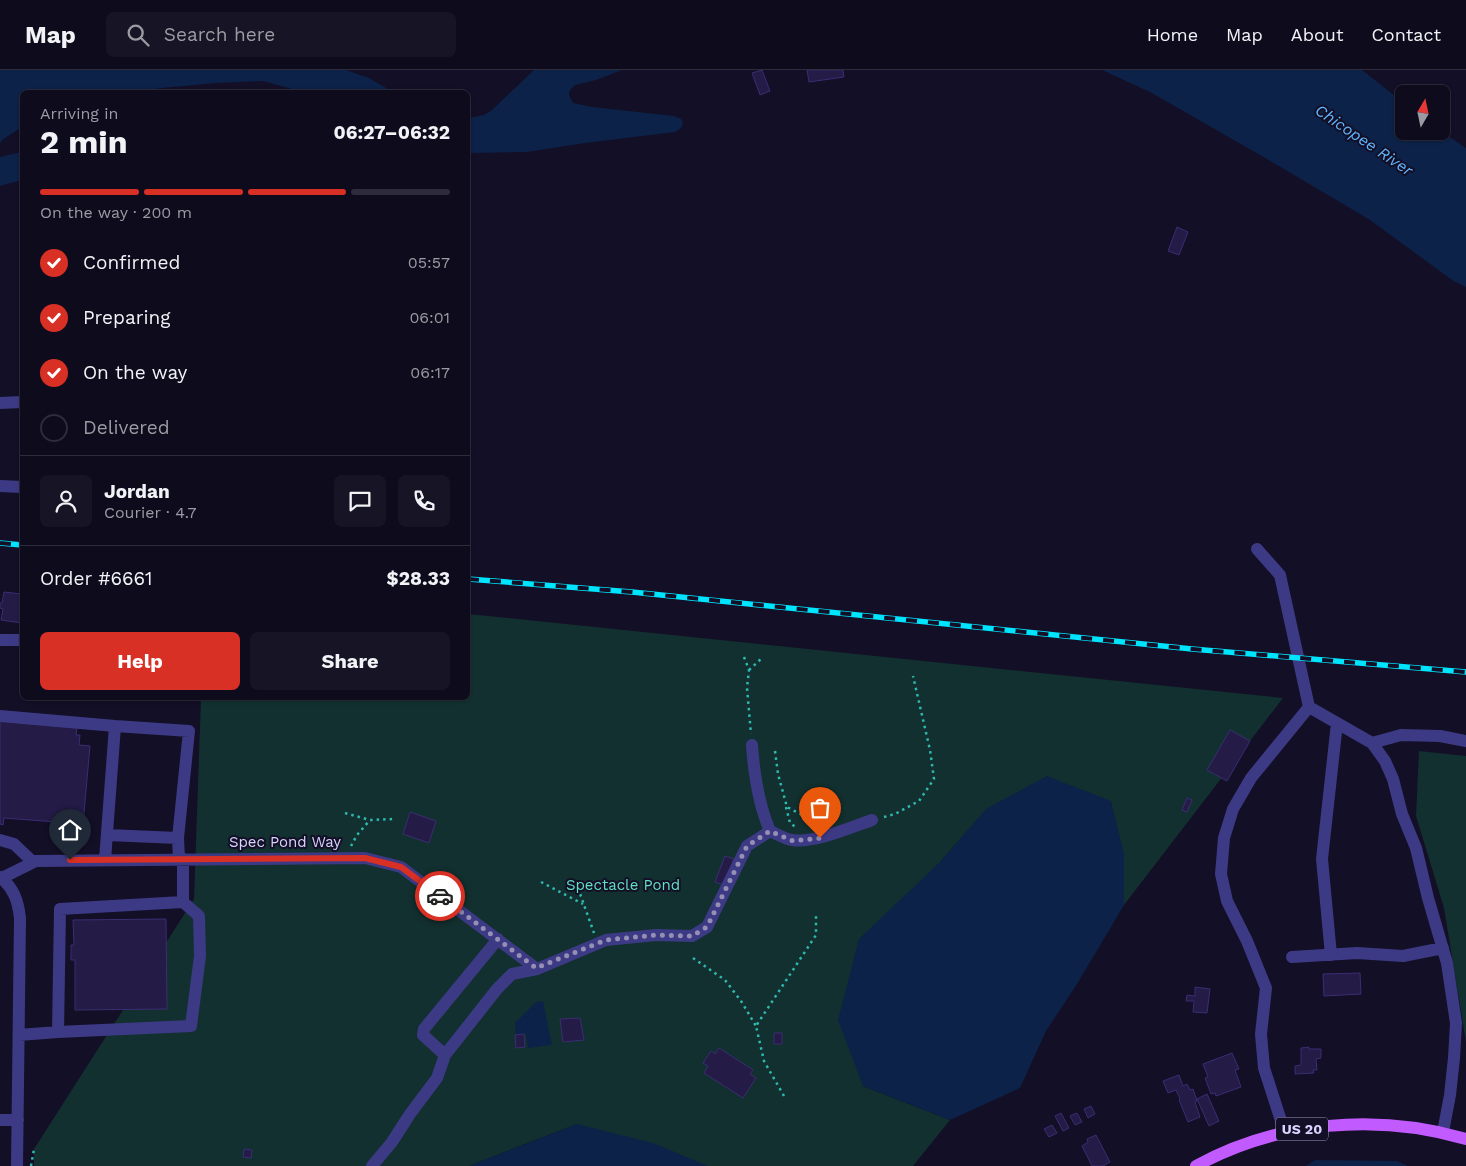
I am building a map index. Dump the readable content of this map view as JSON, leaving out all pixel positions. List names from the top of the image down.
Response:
{
  "streets": {
    "main road": ["US 20"],
    "street": ["Spec Pond Way"]
  },
  "water": ["Chicopee River"],
  "parks": ["Spectacle Pond"],
  "north": "top",
  "page": {
    "header": "Map",
    "search": "Search here",
    "nav": [
      "Home",
      "Map",
      "About",
      "Contact"
    ],
    "heading": ["2 min", "Arriving in", "06:27–06:32"],
    "panel": [
      "Jordan",
      "Courier · 4.7",
      "Order #6661",
      "$28.33"
    ],
    "bar": "On the way · 200 m",
    "list": [
      ["Confirmed", "05:57"],
      ["Preparing", "06:01"],
      ["On the way", "06:17"],
      "Delivered"
    ],
    "buttons": ["Help", "Share"]
  }
}
